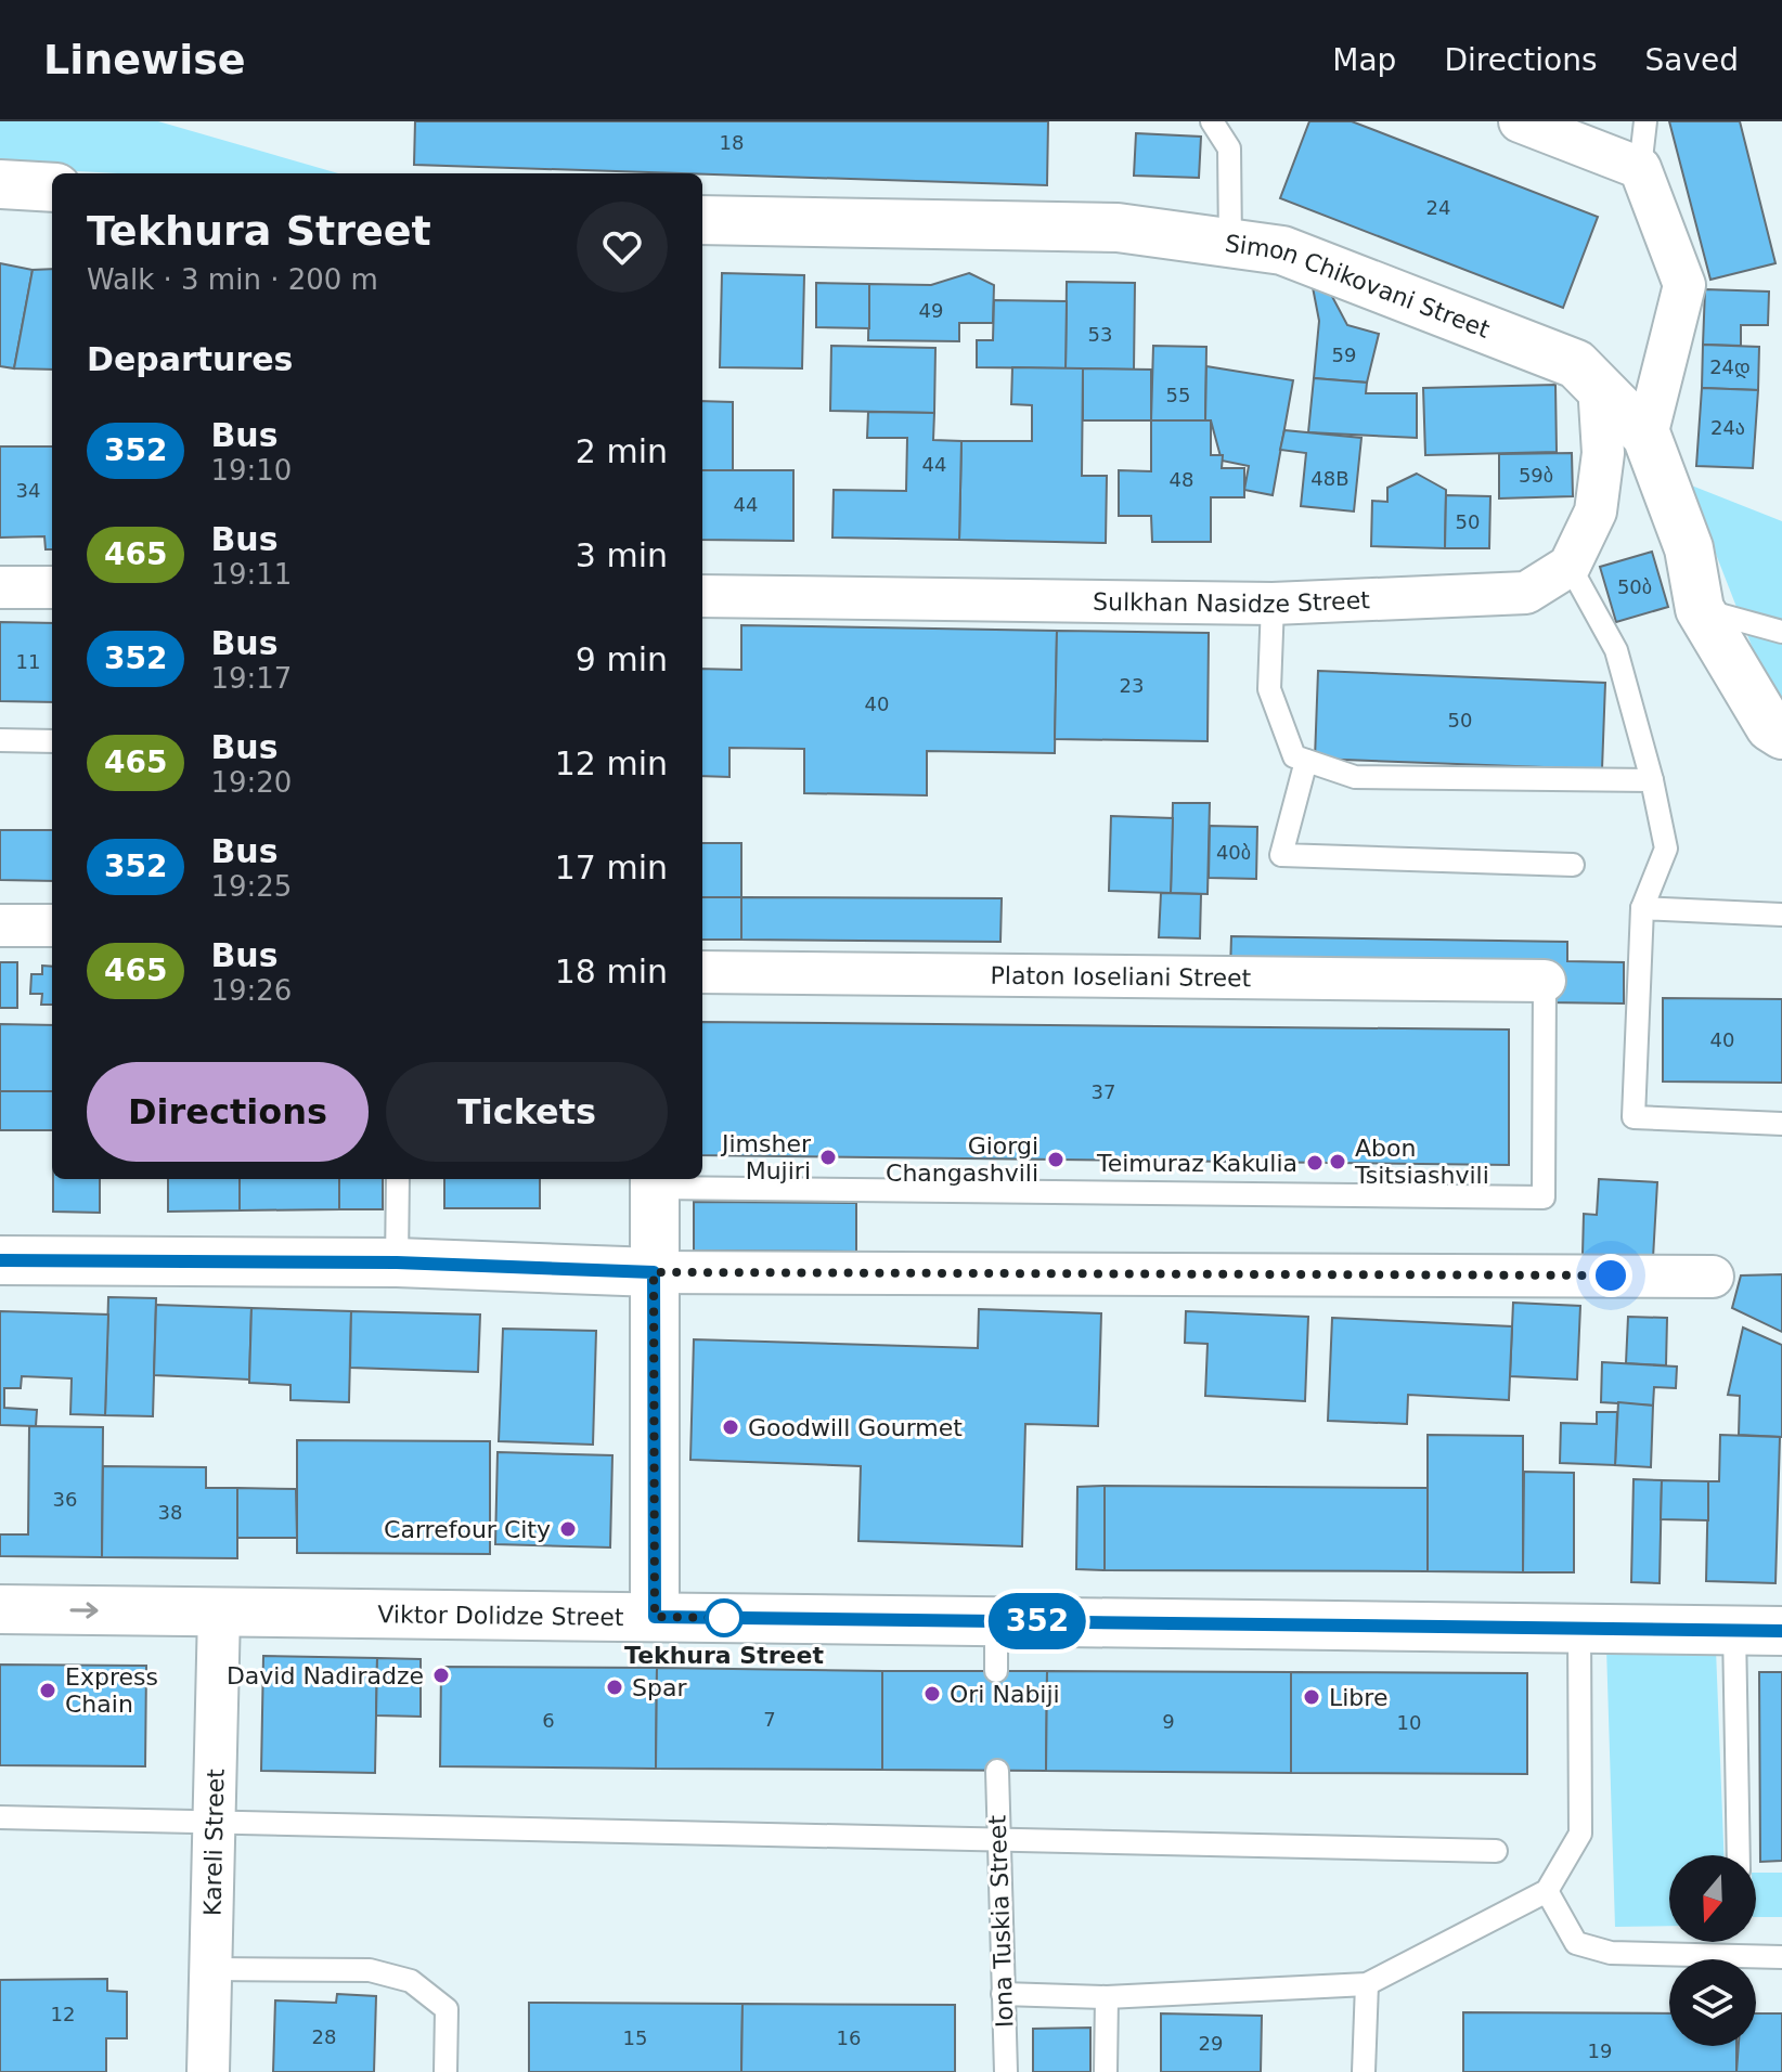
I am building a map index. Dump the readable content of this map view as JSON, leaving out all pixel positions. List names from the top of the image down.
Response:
{
  "streets": {
    "street": [
      "Simon Chikovani Street",
      "Sulkhan Nasidze Street",
      "Platon Ioseliani Street",
      "Viktor Dolidze Street",
      "Kareli Street"
    ],
    "lane": ["Iona Tuskia Street"]
  },
  "crossings": [
    ["Viktor Dolidze Street", "Kareli Street"]
  ],
  "places": [
    "Jimsher Mujiri",
    "Giorgi Changashvili",
    "Abon Tsitsiashvili",
    "Teimuraz Kakulia",
    "Goodwill Gourmet",
    "Carrefour City",
    "Tekhura Street",
    "David Nadiradze",
    "Spar",
    "Express Chain",
    "Ori Nabiji",
    "Libre"
  ],
  "lines": ["bus line 352"],
  "house_numbers": [
    "18",
    "24",
    "49",
    "53",
    "59",
    "24დ",
    "55",
    "24ა",
    "44",
    "59ბ",
    "48B",
    "48",
    "34",
    "44",
    "50",
    "50ბ",
    "11",
    "23",
    "40",
    "50",
    "40ბ",
    "40",
    "37",
    "36",
    "38",
    "7",
    "6",
    "9",
    "10",
    "12",
    "28",
    "15",
    "16",
    "29",
    "19"
  ],
  "north": "bottom",
  "page": {
    "header": "Linewise",
    "nav": ["Map", "Directions", "Saved"],
    "on_map": "352",
    "heading": [
      ["Tekhura Street", "Walk · 3 min · 200 m"],
      "Departures"
    ],
    "list": [
      {
        "mark": "352",
        "name": "Bus",
        "note": "19:10",
        "value": "2 min"
      },
      {
        "mark": "465",
        "name": "Bus",
        "note": "19:11",
        "value": "3 min"
      },
      {
        "mark": "352",
        "name": "Bus",
        "note": "19:17",
        "value": "9 min"
      },
      {
        "mark": "465",
        "name": "Bus",
        "note": "19:20",
        "value": "12 min"
      },
      {
        "mark": "352",
        "name": "Bus",
        "note": "19:25",
        "value": "17 min"
      },
      {
        "mark": "465",
        "name": "Bus",
        "note": "19:26",
        "value": "18 min"
      }
    ],
    "buttons": ["Directions", "Tickets"]
  }
}
